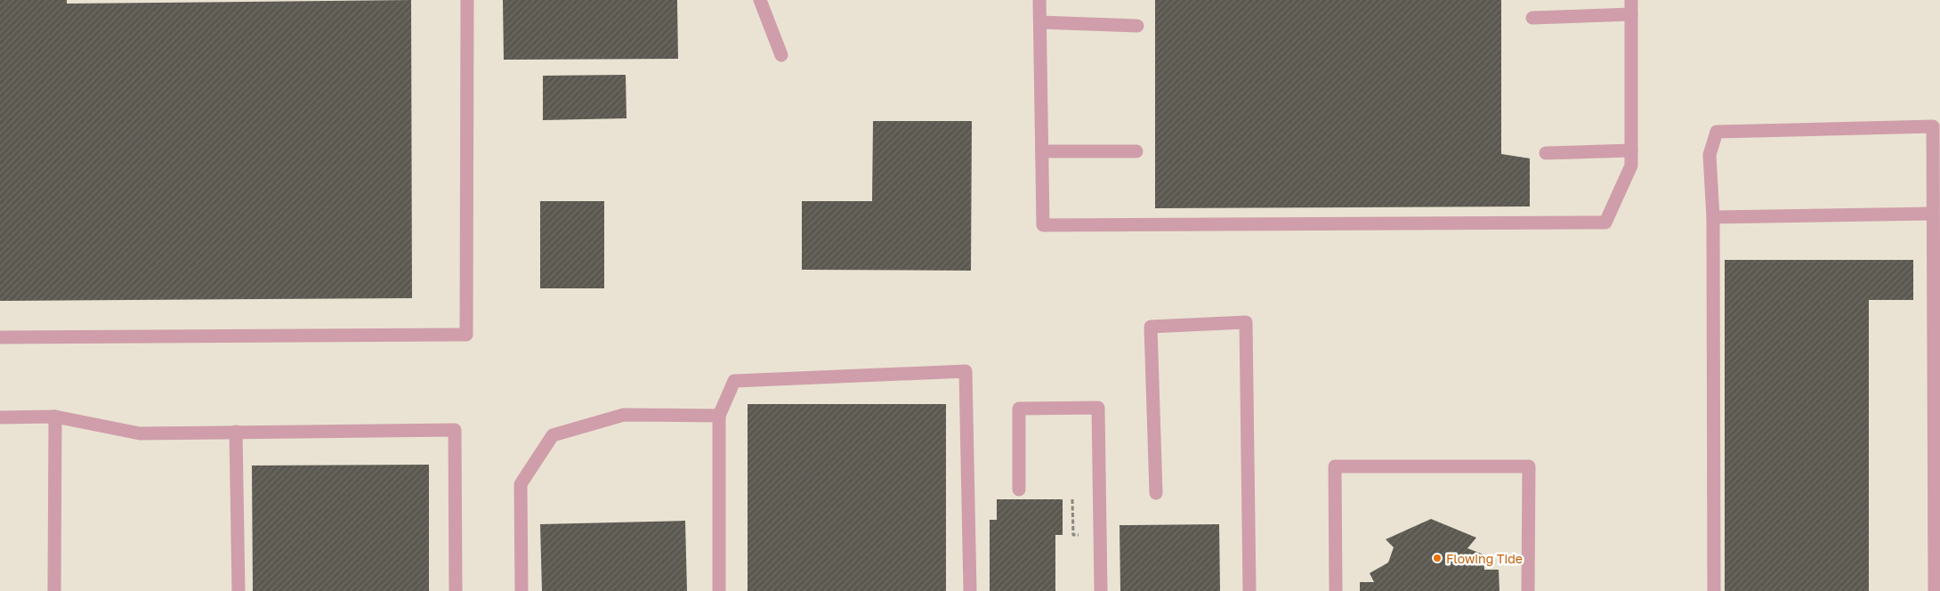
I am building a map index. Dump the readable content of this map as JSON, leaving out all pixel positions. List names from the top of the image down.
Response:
{
  "places": ["Flowing Tide"]
}
